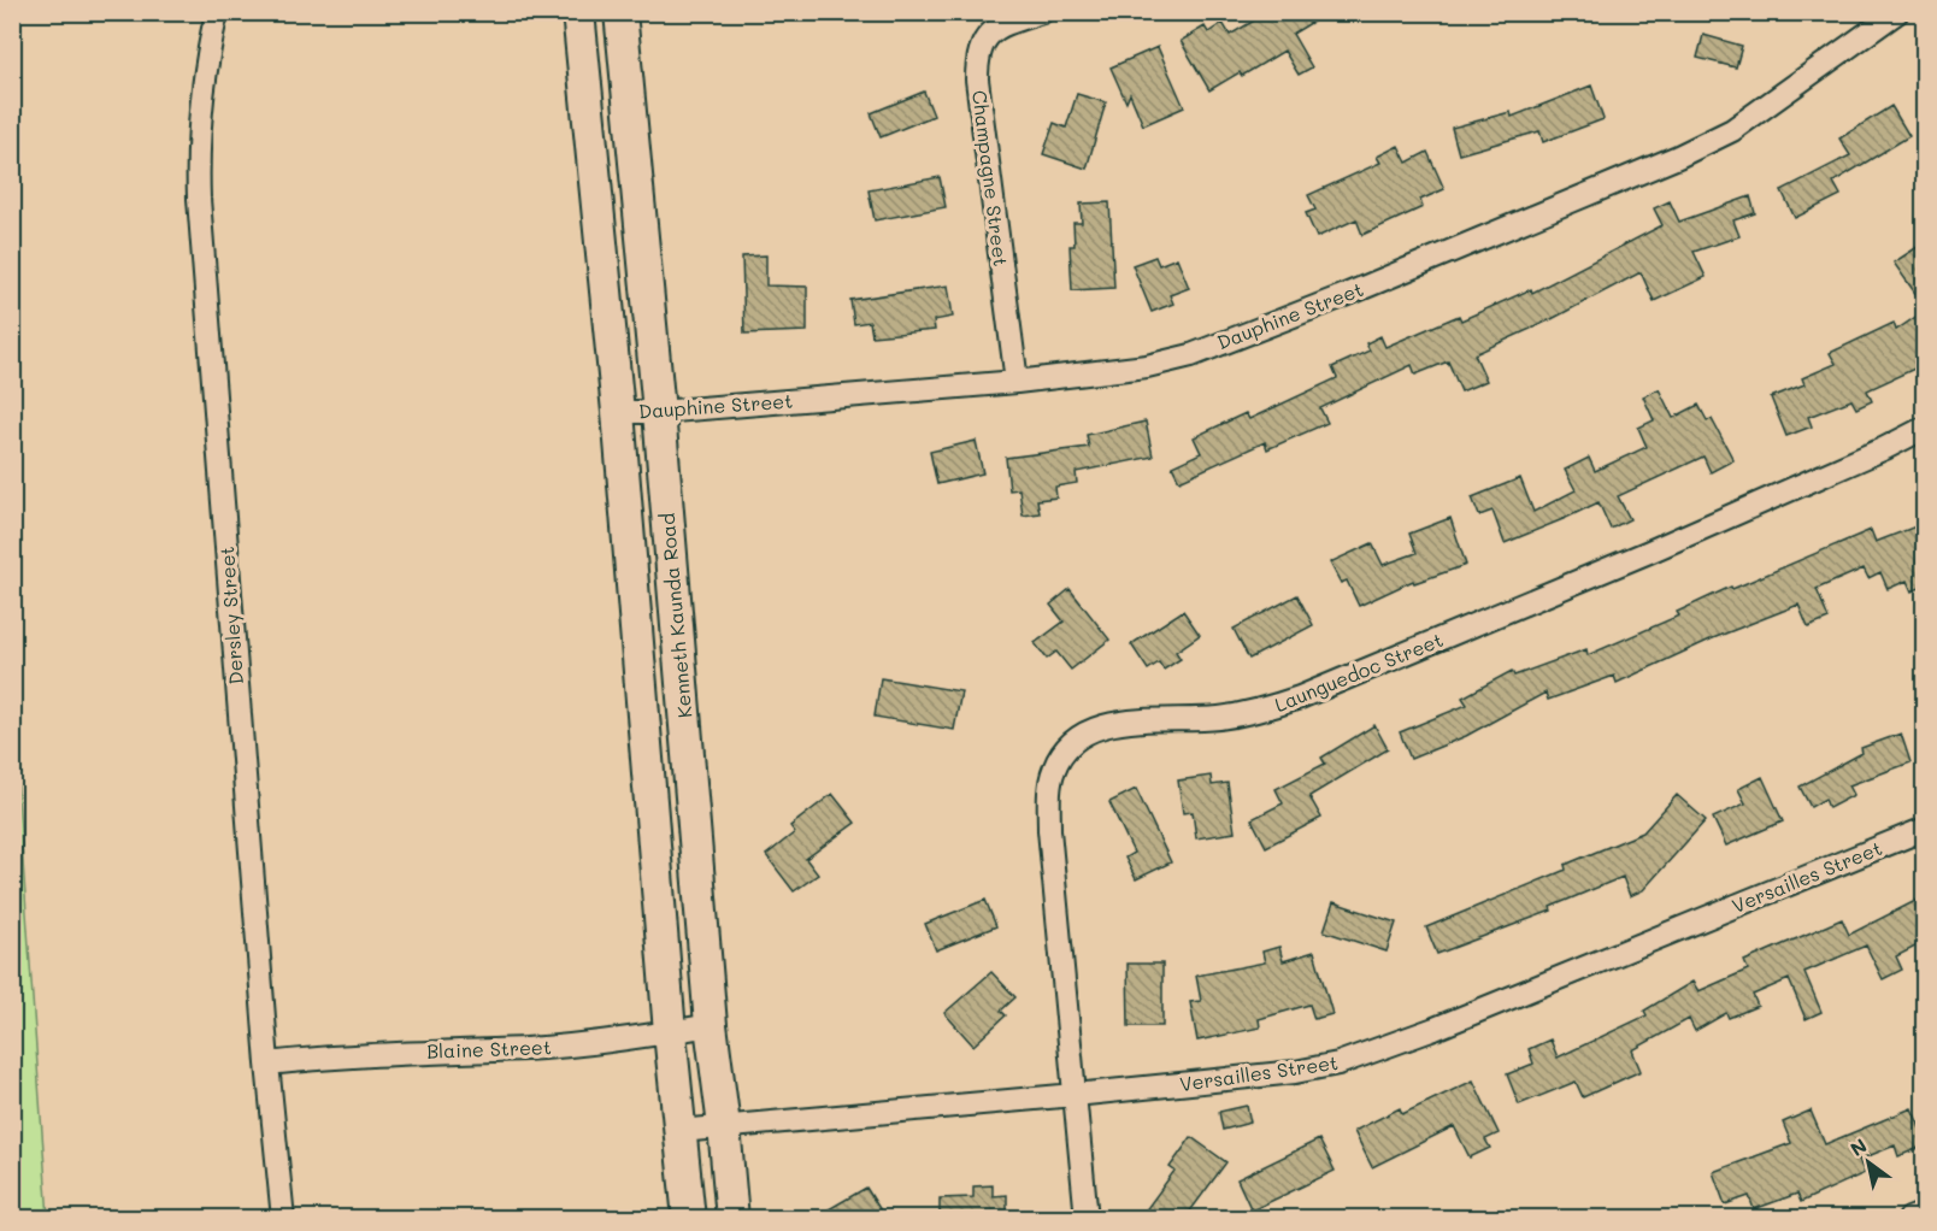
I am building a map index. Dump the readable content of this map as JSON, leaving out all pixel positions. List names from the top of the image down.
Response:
{
  "streets": {
    "main road": ["Kenneth Kaunda Road"],
    "street": [
      "Champagne Street",
      "Dauphine Street",
      "Dersley Street",
      "Launguedoc Street",
      "Versailles Street",
      "Blaine Street"
    ]
  },
  "crossings": [
    ["Champagne Street", "Dauphine Street"],
    ["Dauphine Street", "Kenneth Kaunda Road"],
    ["Dersley Street", "Blaine Street"],
    ["Kenneth Kaunda Road", "Versailles Street"],
    ["Kenneth Kaunda Road", "Blaine Street"],
    ["Launguedoc Street", "Versailles Street"]
  ],
  "north": "top left"
}
